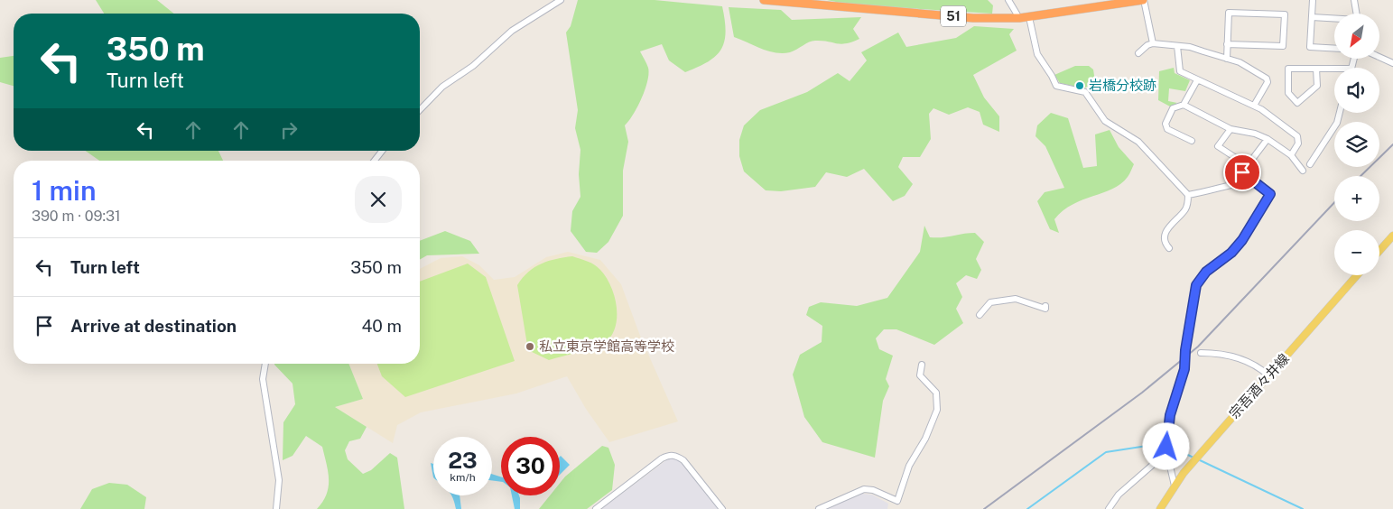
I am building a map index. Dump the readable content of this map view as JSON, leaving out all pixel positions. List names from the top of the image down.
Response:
{
  "streets": {
    "highway": ["51"],
    "main road": ["宗吾酒々井線"]
  },
  "places": ["岩橋分校跡", "私立東京学館高等学校"],
  "north": "bottom left",
  "page": {
    "map_buttons": ["+", "−"],
    "turn": ["350 m", "Turn left"],
    "heading": ["1 min", "390 m · 09:31"],
    "list": [
      {
        "name": "Turn left",
        "value": "350 m"
      },
      {
        "name": "Arrive at destination",
        "value": "40 m"
      }
    ],
    "speed": "23 km/h",
    "limit": "30"
  }
}
